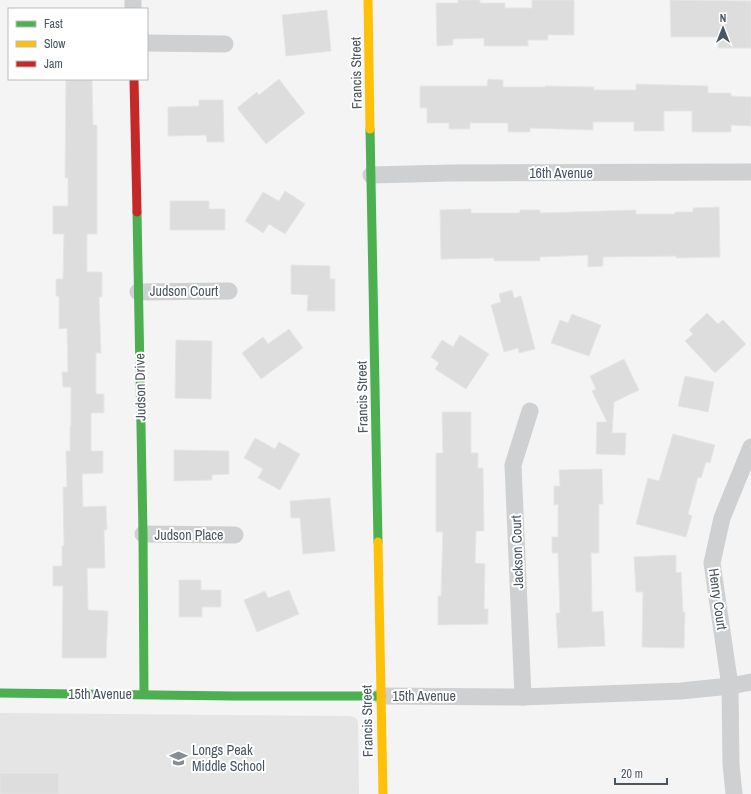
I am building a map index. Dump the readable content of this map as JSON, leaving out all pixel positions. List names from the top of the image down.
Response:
{
  "streets": {
    "street": [
      "Francis Street",
      "16th Avenue",
      "Judson Court",
      "Judson Drive",
      "Judson Place",
      "Jackson Court",
      "Henry Court",
      "15th Avenue"
    ]
  },
  "crossings": [
    ["Francis Street", "16th Avenue"],
    ["Francis Street", "15th Avenue"],
    ["Judson Court", "Judson Drive"],
    ["Judson Drive", "Judson Place"],
    ["Judson Drive", "15th Avenue"],
    ["Jackson Court", "15th Avenue"],
    ["Henry Court", "15th Avenue"]
  ],
  "places": {
    "school or university": ["Longs Peak Middle School"]
  },
  "legend": ["Fast", "Slow", "Jam"],
  "scale_bar": "20 m",
  "north": "top"
}
